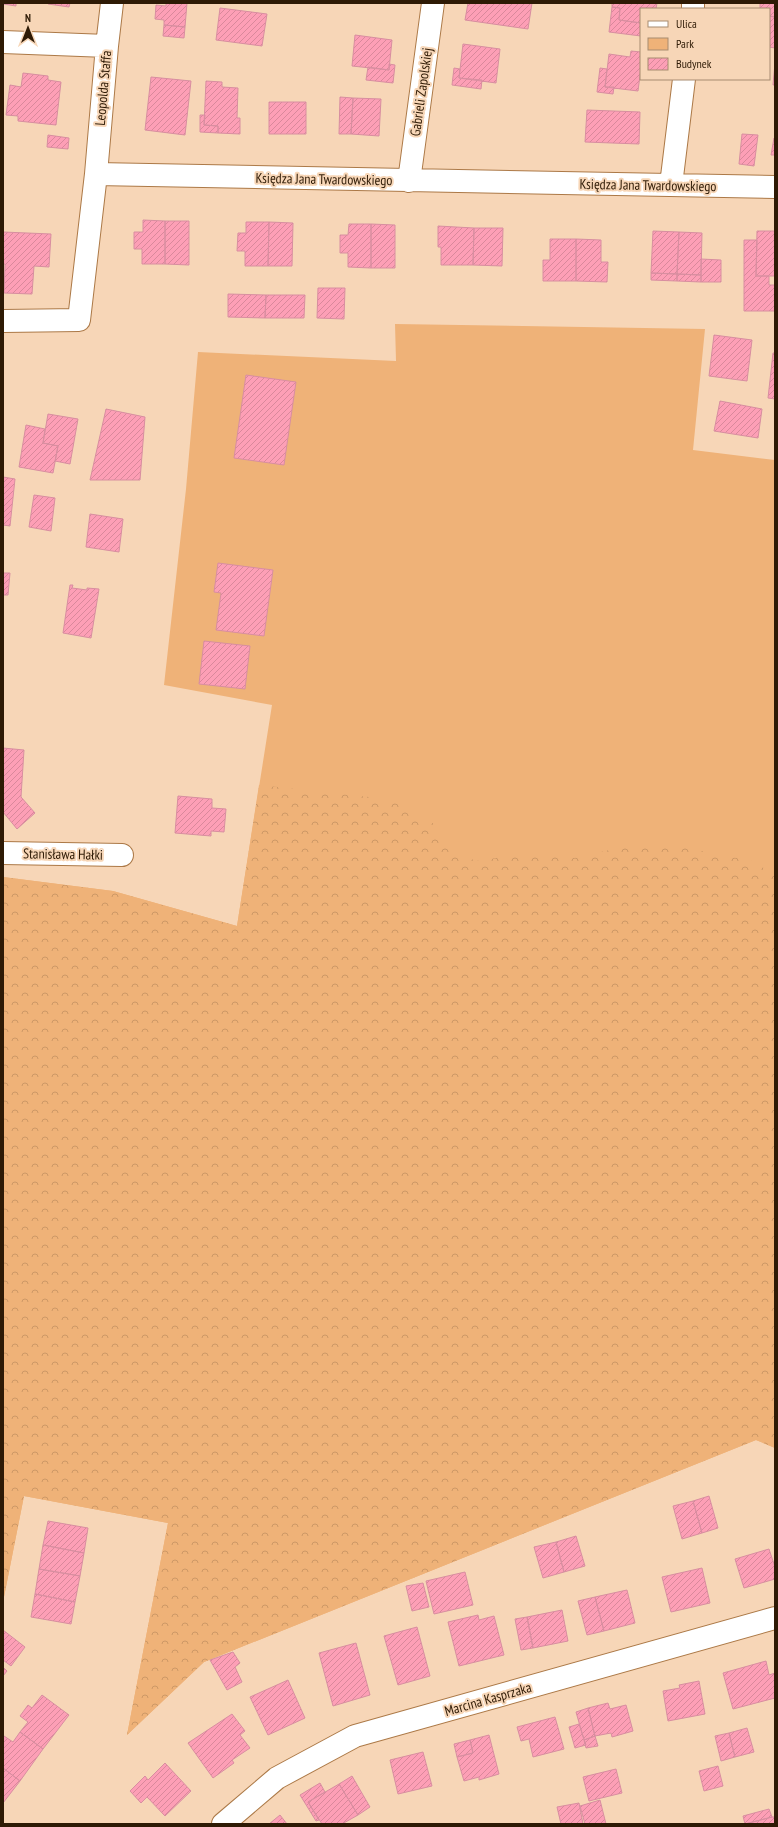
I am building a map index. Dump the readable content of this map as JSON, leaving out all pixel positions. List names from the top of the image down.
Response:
{
  "streets": {
    "street": [
      "Leopolda Staffa",
      "Gabrieli Zapolskiej",
      "Księdza Jana Twardowskiego",
      "Stanisława Hałki",
      "Marcina Kasprzaka"
    ]
  },
  "crossings": [
    ["Leopolda Staffa", "Księdza Jana Twardowskiego"],
    ["Gabrieli Zapolskiej", "Księdza Jana Twardowskiego"]
  ],
  "legend": ["Ulica", "Park", "Budynek"],
  "north": "top"
}
